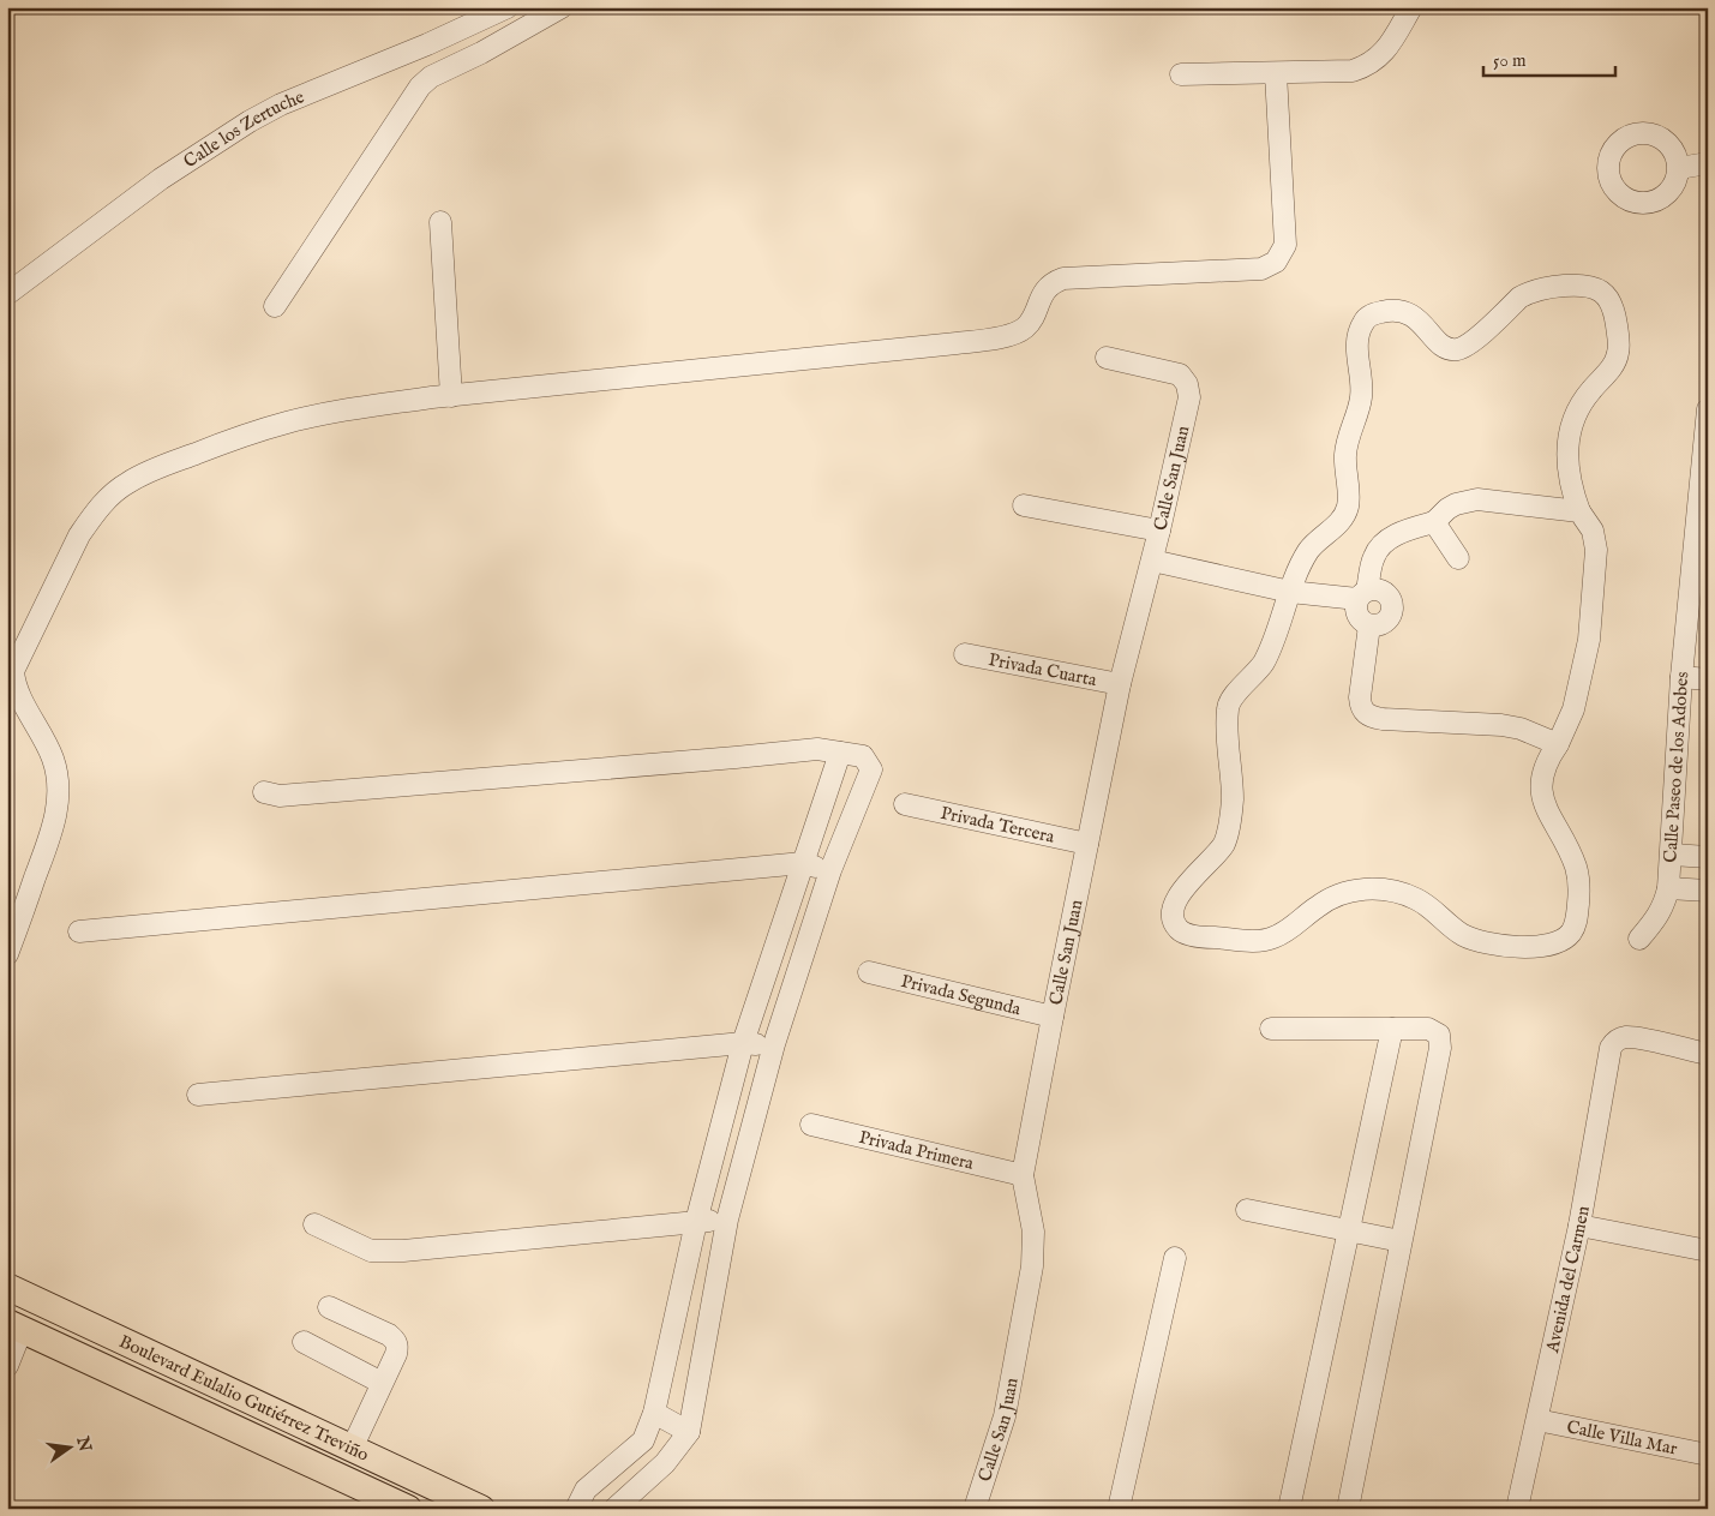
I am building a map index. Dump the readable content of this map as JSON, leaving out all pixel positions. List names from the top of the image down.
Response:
{
  "streets": {
    "main road": ["Boulevard Eulalio Gutiérrez Treviño"],
    "street": [
      "Calle los Zertuche",
      "Calle San Juan",
      "Privada Cuarta",
      "Calle Paseo de los Adobes",
      "Privada Tercera",
      "Privada Segunda",
      "Privada Primera",
      "Avenida del Carmen",
      "Calle Villa Mar"
    ]
  },
  "crossings": [
    ["Calle San Juan", "Privada Cuarta"],
    ["Calle San Juan", "Privada Tercera"],
    ["Calle San Juan", "Privada Segunda"],
    ["Calle San Juan", "Privada Primera"],
    ["Avenida del Carmen", "Calle Villa Mar"]
  ],
  "scale_bar": "50 m",
  "north": "right"
}
